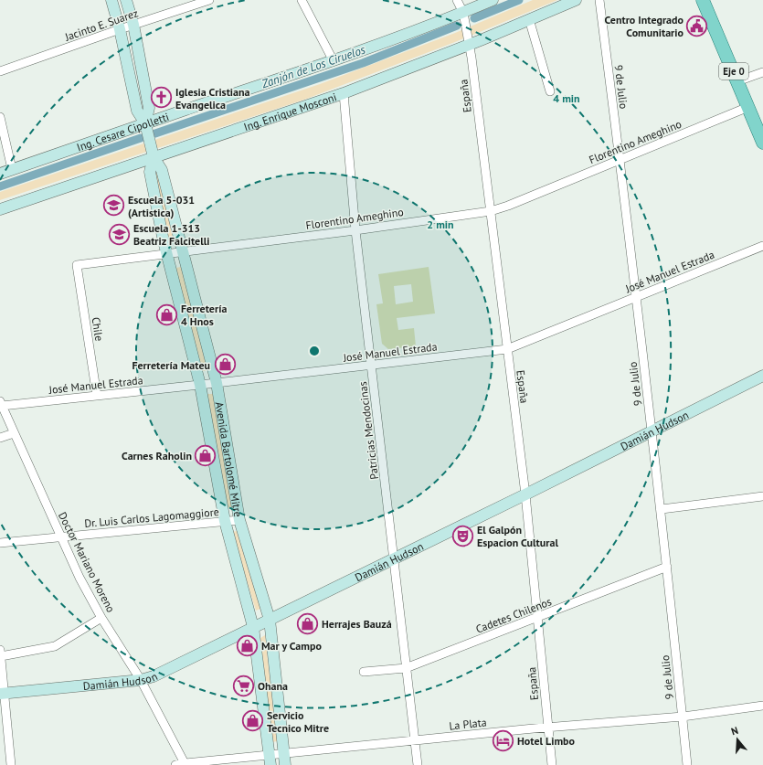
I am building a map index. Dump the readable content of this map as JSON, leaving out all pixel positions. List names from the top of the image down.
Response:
{
  "streets": {
    "main road": ["Eje 0"],
    "street": [
      "Jacinto E. Suarez",
      "9 de Julio",
      "España",
      "Ing. Enrique Mosconi",
      "Ing. Cesare Cipolletti",
      "Florentino Ameghino",
      "José Manuel Estrada",
      "Chile",
      "Patricias Mendocinas",
      "Damián Hudson",
      "Avenida Bartolomé Mitre",
      "Dr. Luis Carlos Lagomaggiore",
      "Doctor Mariano Moreno",
      "Cadetes Chilenos",
      "La Plata"
    ]
  },
  "crossings": [
    ["Jacinto E. Suarez", "Avenida Bartolomé Mitre"],
    ["Eje 0", "Florentino Ameghino"],
    ["9 de Julio", "Florentino Ameghino"],
    ["9 de Julio", "José Manuel Estrada"],
    ["9 de Julio", "Damián Hudson"],
    ["9 de Julio", "Cadetes Chilenos"],
    ["9 de Julio", "La Plata"],
    ["España", "Ing. Enrique Mosconi"],
    ["España", "Ing. Cesare Cipolletti"],
    ["España", "Florentino Ameghino"],
    ["España", "José Manuel Estrada"],
    ["España", "Damián Hudson"],
    ["España", "Cadetes Chilenos"],
    ["España", "La Plata"],
    ["Ing. Enrique Mosconi", "Patricias Mendocinas"],
    ["Ing. Enrique Mosconi", "Avenida Bartolomé Mitre"],
    ["Ing. Cesare Cipolletti", "Avenida Bartolomé Mitre"],
    ["Florentino Ameghino", "Chile"],
    ["Florentino Ameghino", "Patricias Mendocinas"],
    ["Florentino Ameghino", "Avenida Bartolomé Mitre"],
    ["José Manuel Estrada", "Chile"],
    ["José Manuel Estrada", "Patricias Mendocinas"],
    ["José Manuel Estrada", "Avenida Bartolomé Mitre"],
    ["José Manuel Estrada", "Doctor Mariano Moreno"],
    ["Patricias Mendocinas", "Damián Hudson"],
    ["Patricias Mendocinas", "Cadetes Chilenos"],
    ["Patricias Mendocinas", "La Plata"],
    ["Damián Hudson", "Avenida Bartolomé Mitre"],
    ["Damián Hudson", "Doctor Mariano Moreno"],
    ["Avenida Bartolomé Mitre", "Dr. Luis Carlos Lagomaggiore"],
    ["Avenida Bartolomé Mitre", "La Plata"],
    ["Dr. Luis Carlos Lagomaggiore", "Doctor Mariano Moreno"],
    ["Doctor Mariano Moreno", "La Plata"]
  ],
  "water": ["Zanjón de Los Ciruelos"],
  "places": {
    "public building": ["Centro Integrado Comunitario"],
    "church": ["Iglesia Cristiana Evangelica"],
    "school or university": ["Escuela 5-031 (Artistica)", "Escuela 1-313 Beatriz Falcitelli"],
    "shop": [
      "Ferretería 4 Hnos",
      "Ferretería Mateu",
      "Carnes Raholin",
      "Herrajes Bauzá",
      "Mar y Campo",
      "Servicio Tecnico Mitre"
    ],
    "theatre": ["El Galpón Espacion Cultural"],
    "supermarket": ["Ohana"],
    "hotel": ["Hotel Limbo"]
  },
  "north": "top",
  "rings": ["4 min", "2 min"]
}
